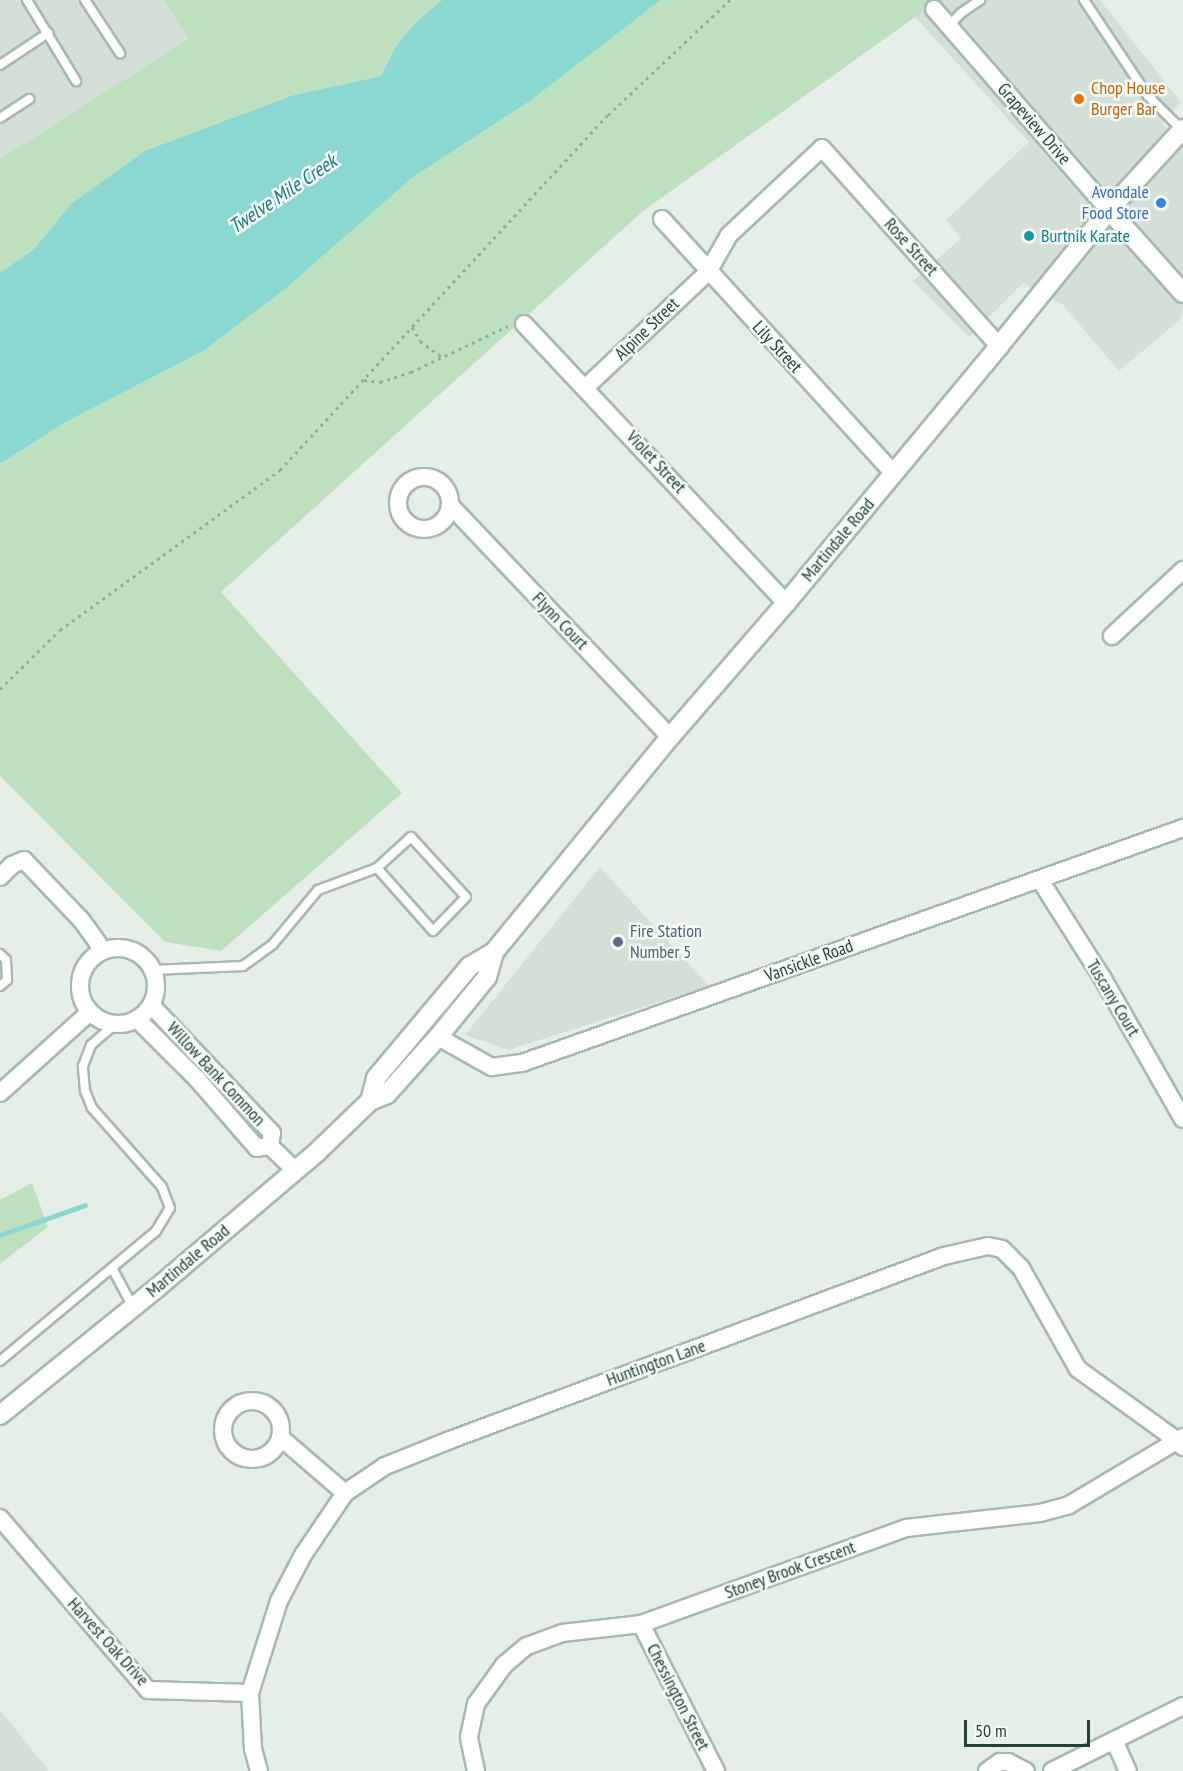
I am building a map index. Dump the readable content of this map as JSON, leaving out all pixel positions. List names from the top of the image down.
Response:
{
  "streets": {
    "main road": ["Grapeview Drive", "Martindale Road"],
    "street": [
      "Rose Street",
      "Alpine Street",
      "Lily Street",
      "Violet Street",
      "Flynn Court",
      "Vansickle Road",
      "Tuscany Court",
      "Willow Bank Common",
      "Huntington Lane",
      "Stoney Brook Crescent",
      "Harvest Oak Drive",
      "Chessington Street"
    ]
  },
  "crossings": [
    ["Grapeview Drive", "Martindale Road"],
    ["Rose Street", "Alpine Street"],
    ["Rose Street", "Martindale Road"],
    ["Alpine Street", "Lily Street"],
    ["Alpine Street", "Violet Street"],
    ["Lily Street", "Martindale Road"],
    ["Violet Street", "Martindale Road"],
    ["Martindale Road", "Flynn Court"],
    ["Martindale Road", "Vansickle Road"],
    ["Martindale Road", "Willow Bank Common"],
    ["Vansickle Road", "Tuscany Court"],
    ["Huntington Lane", "Stoney Brook Crescent"],
    ["Huntington Lane", "Harvest Oak Drive"],
    ["Stoney Brook Crescent", "Chessington Street"]
  ],
  "water": ["Twelve Mile Creek"],
  "places": [
    "Chop House Burger Bar",
    "Avondale Food Store",
    "Burtnik Karate",
    "Fire Station Number 5"
  ],
  "scale_bar": "50 m"
}
